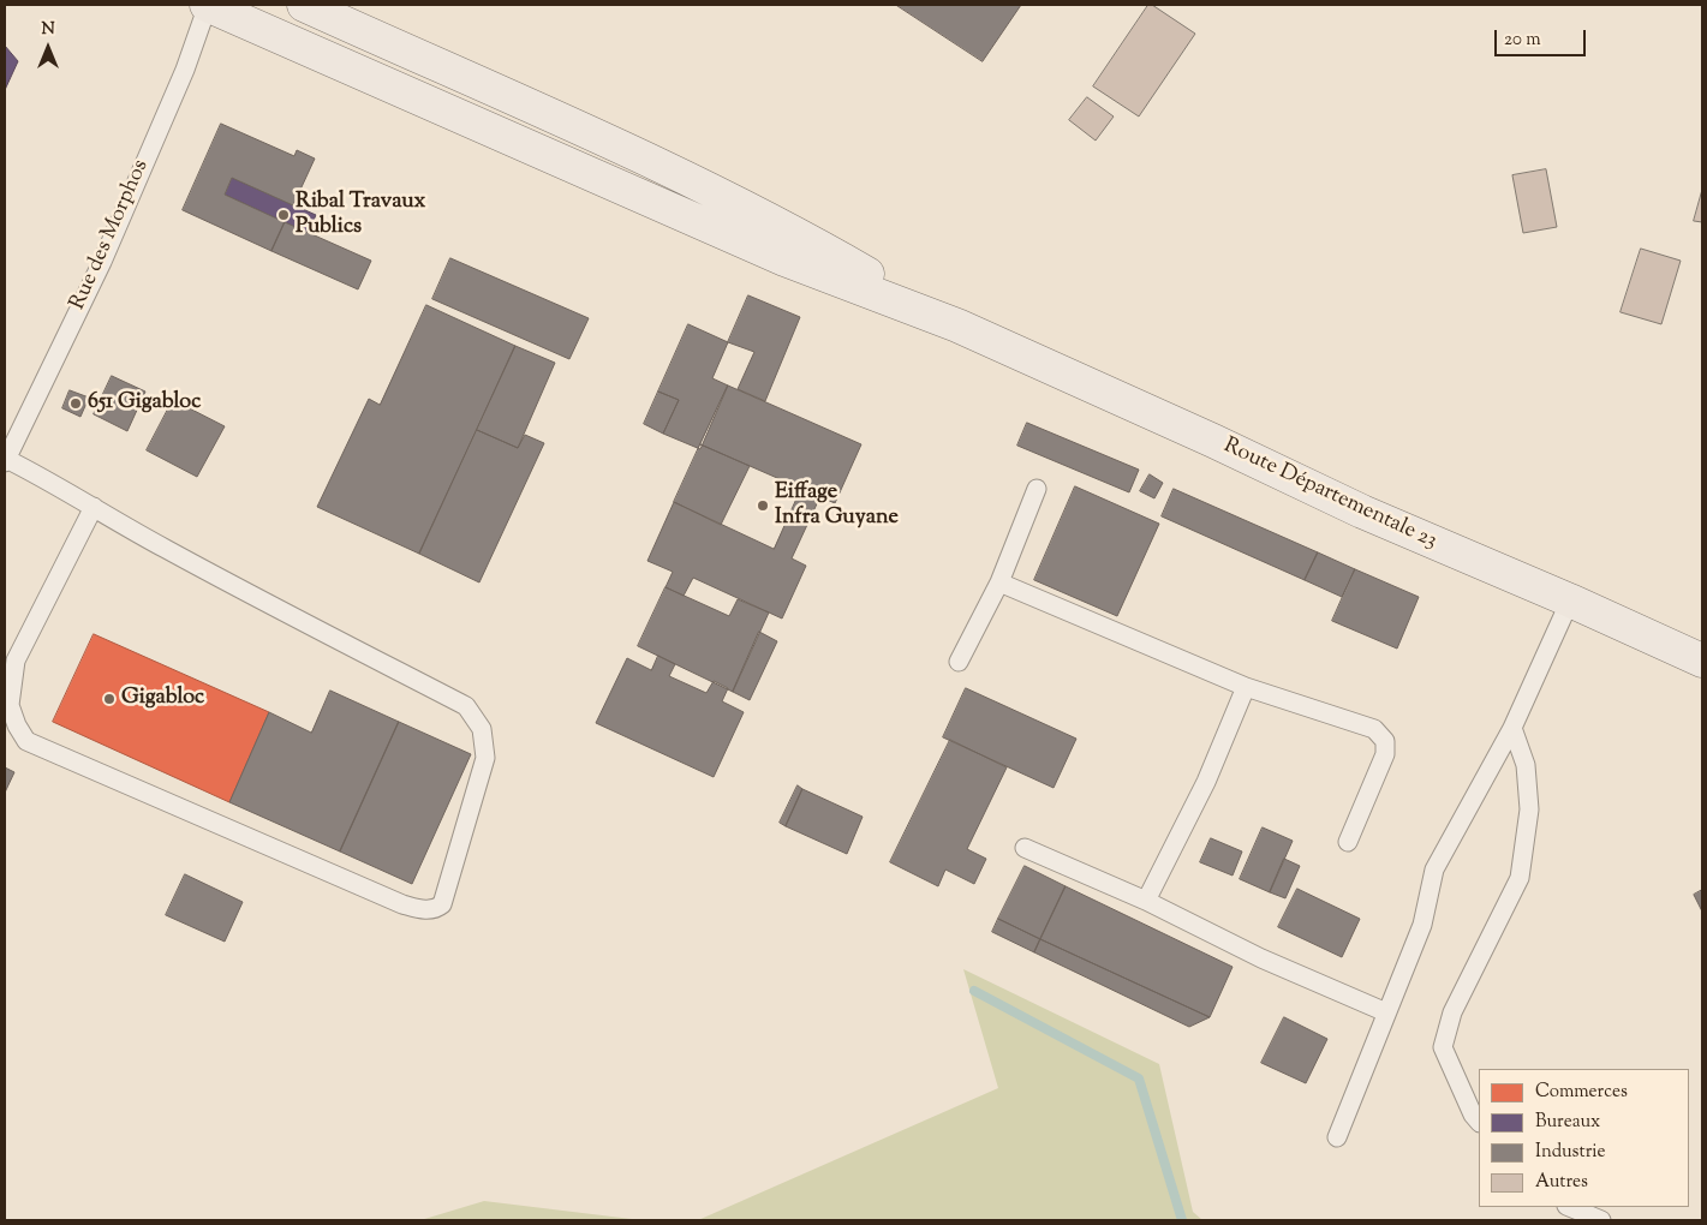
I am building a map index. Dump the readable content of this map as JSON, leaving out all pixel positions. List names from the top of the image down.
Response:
{
  "streets": {
    "main road": ["Route Départementale 23"],
    "lane": ["Rue des Morphos"]
  },
  "places": [
    "Ribal Travaux Publics",
    "651 Gigabloc",
    "Eiffage Infra Guyane",
    "Gigabloc"
  ],
  "legend": [
    "Commerces",
    "Bureaux",
    "Industrie",
    "Autres"
  ],
  "scale_bar": "20 m",
  "north": "top"
}
